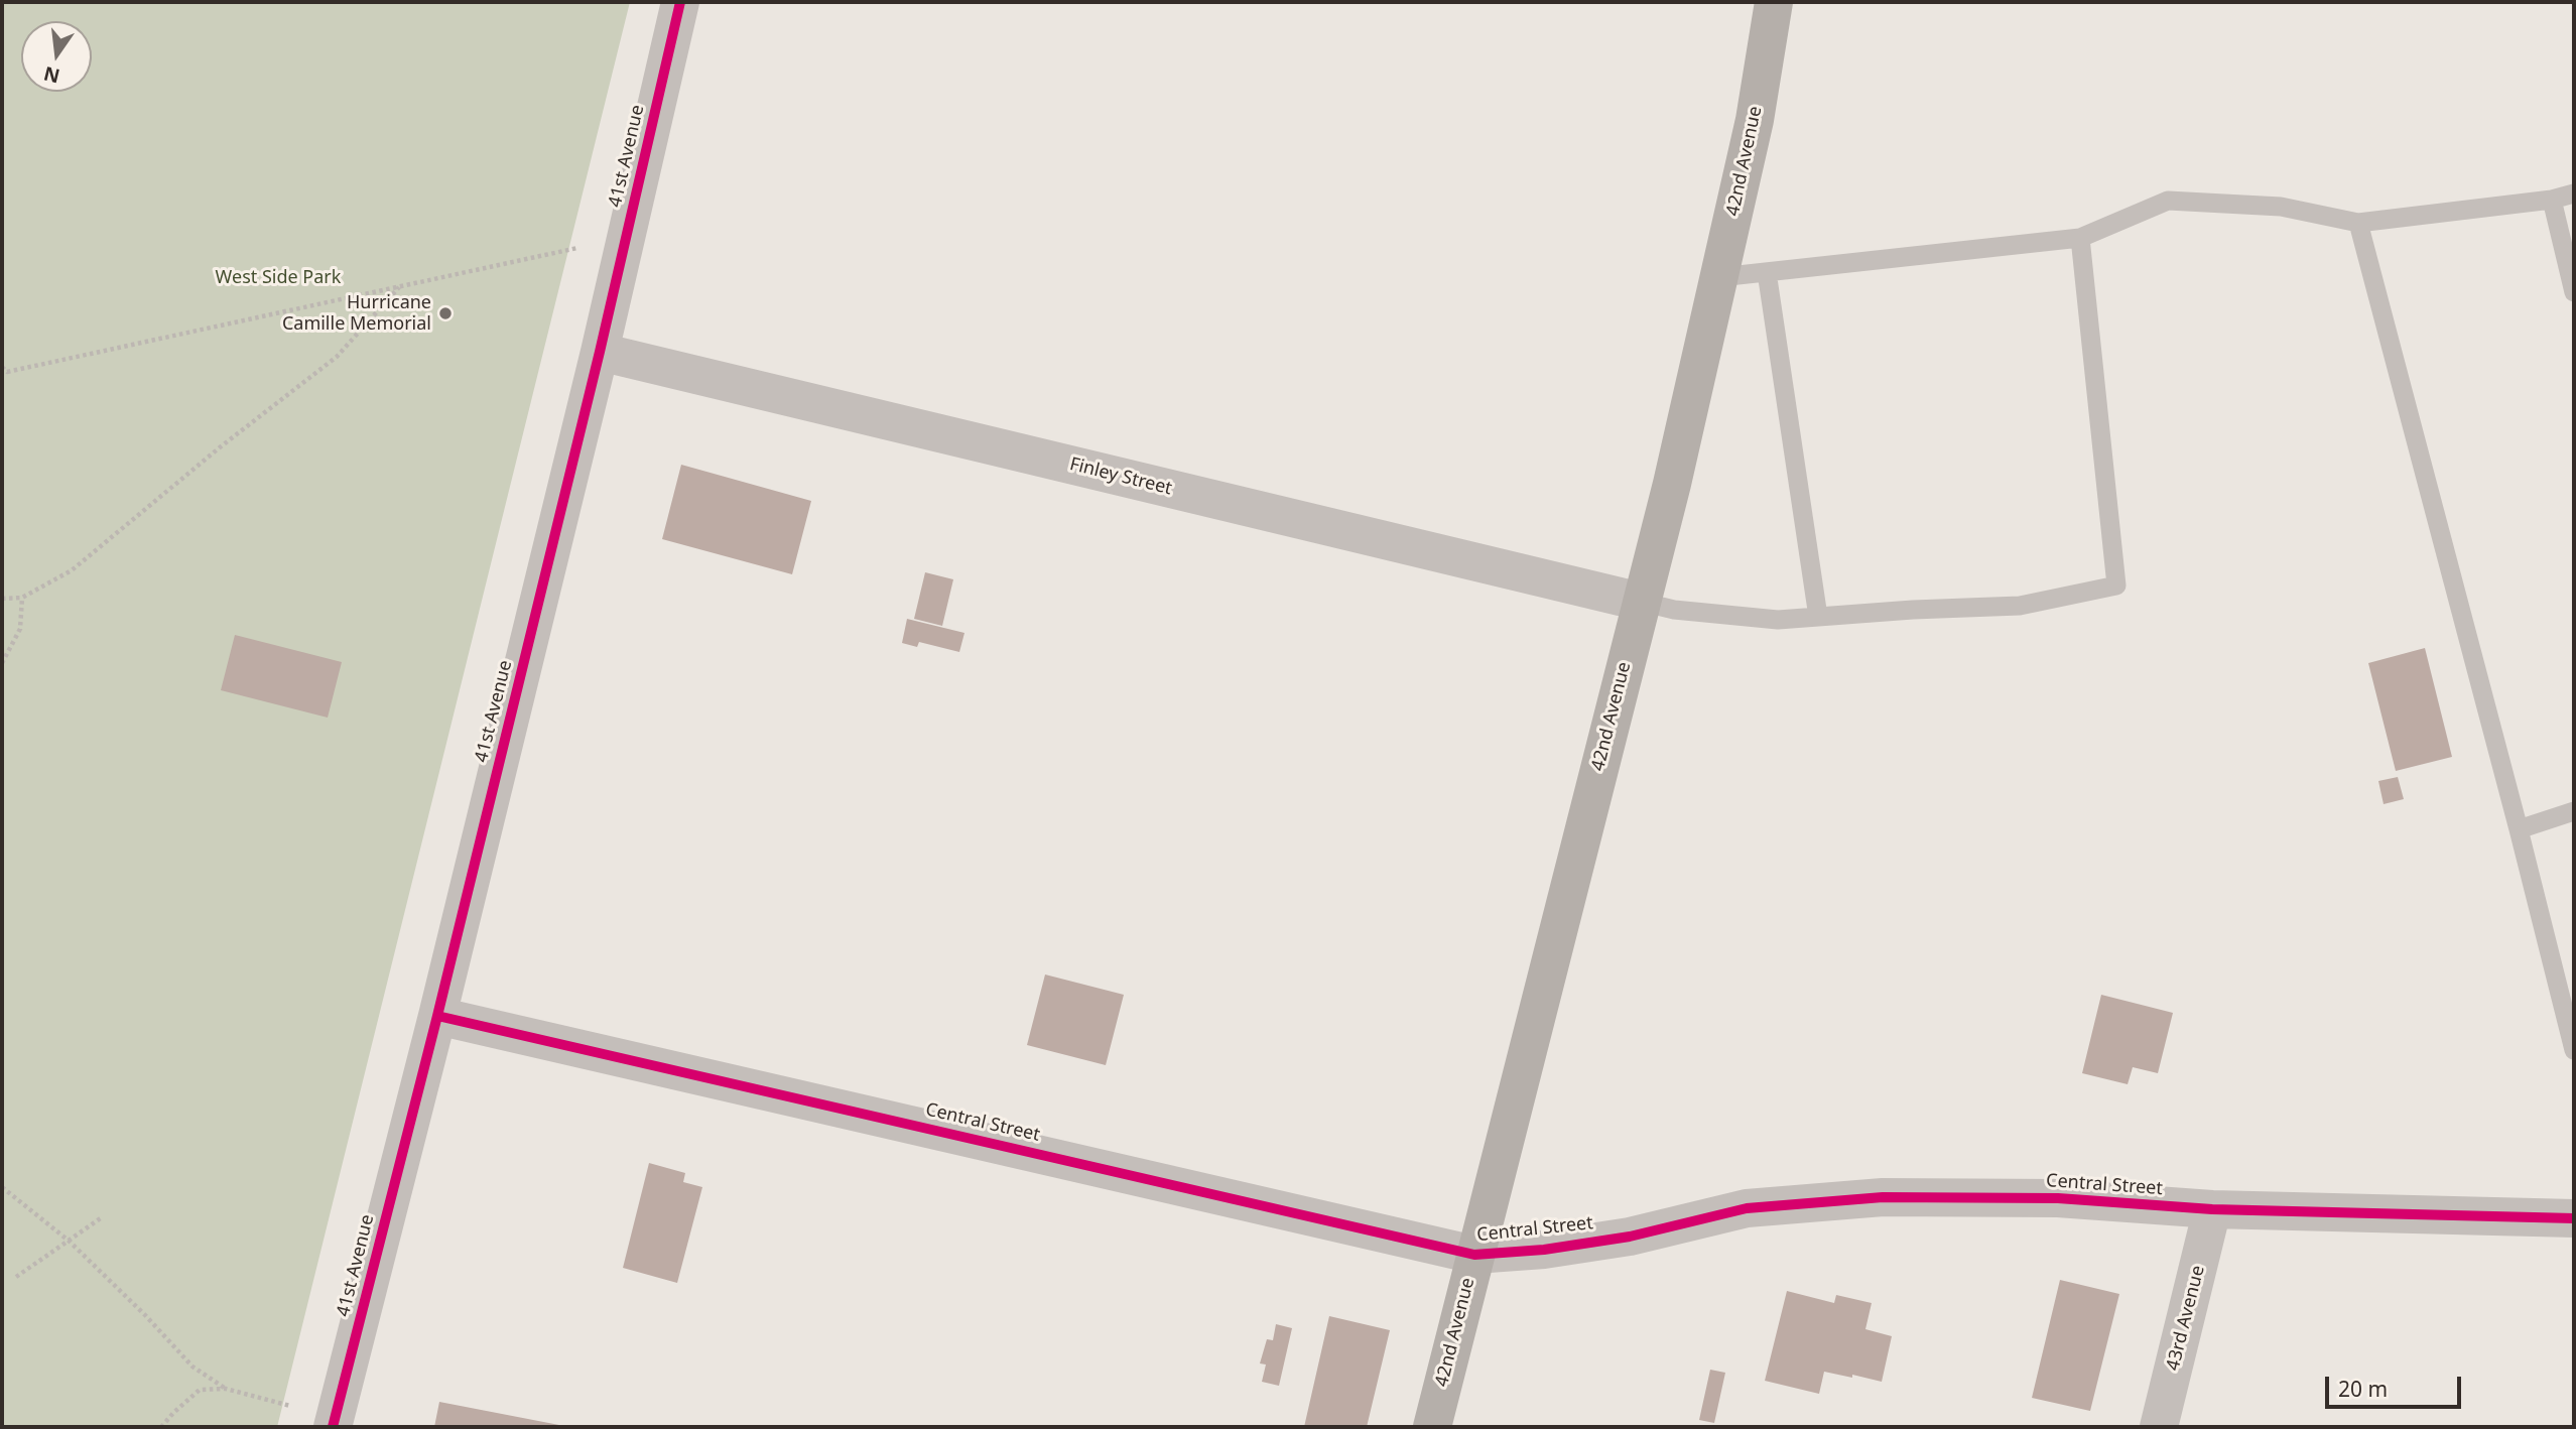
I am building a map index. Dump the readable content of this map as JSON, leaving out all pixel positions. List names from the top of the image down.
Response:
{
  "streets": {
    "street": [
      "41st Avenue",
      "42nd Avenue",
      "Finley Street",
      "Central Street",
      "43rd Avenue"
    ]
  },
  "crossings": [
    ["41st Avenue", "Finley Street"],
    ["41st Avenue", "Central Street"],
    ["42nd Avenue", "Finley Street"],
    ["42nd Avenue", "Central Street"],
    ["Central Street", "43rd Avenue"]
  ],
  "parks": ["West Side Park"],
  "places": ["Hurricane Camille Memorial"],
  "scale_bar": "20 m",
  "north": "bottom"
}
